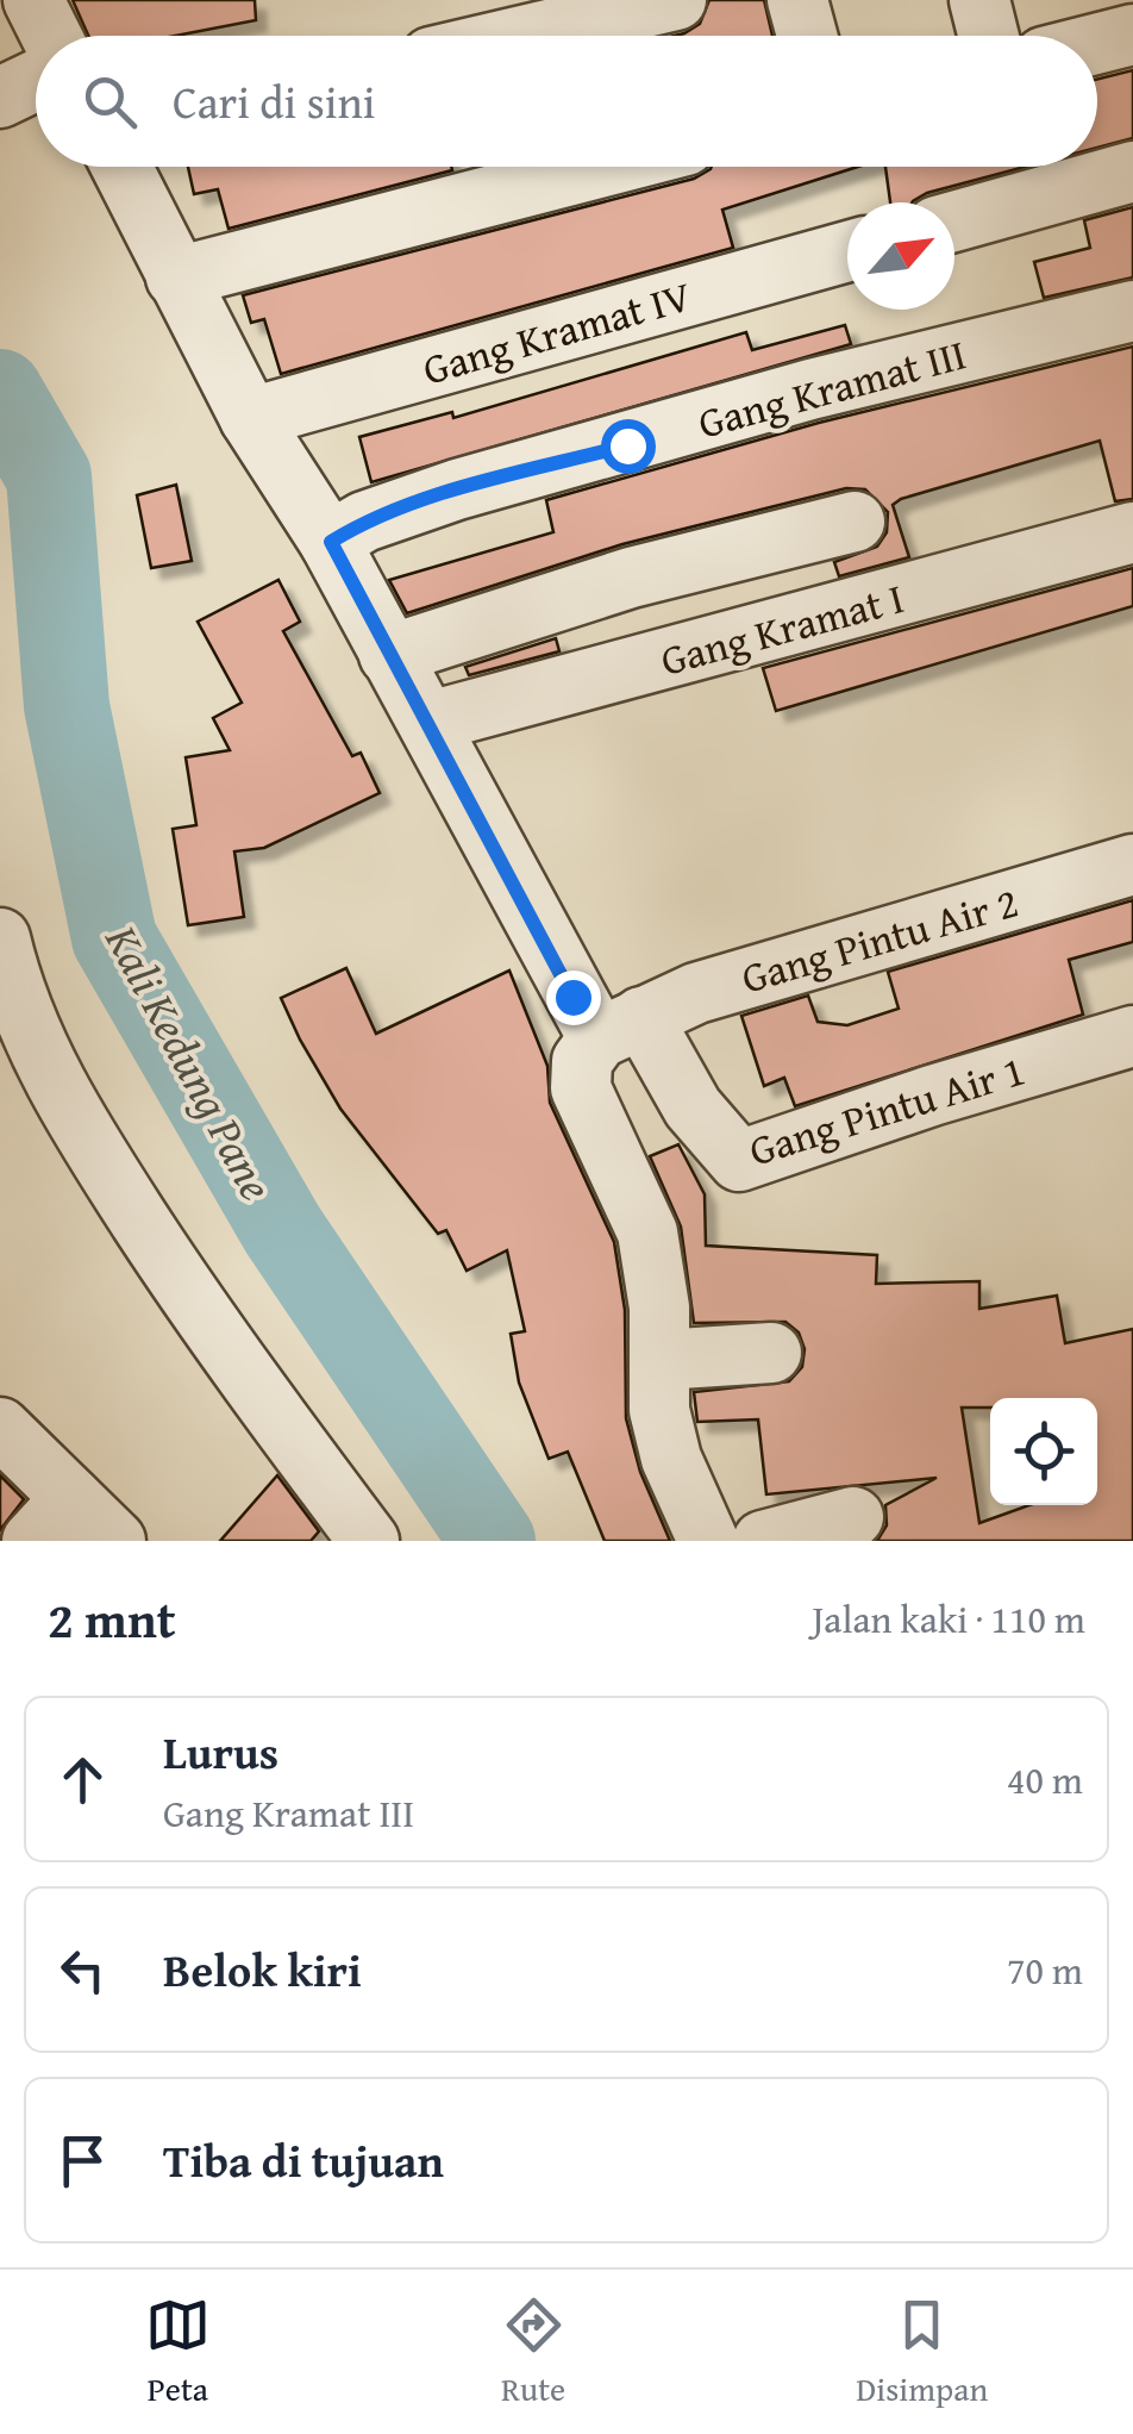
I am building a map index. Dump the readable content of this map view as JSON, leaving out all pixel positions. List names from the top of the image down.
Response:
{
  "streets": {
    "street": [
      "Gang Kramat IV",
      "Gang Kramat III",
      "Gang Kramat I",
      "Gang Pintu Air 2",
      "Gang Pintu Air 1"
    ]
  },
  "crossings": [
    ["Gang Pintu Air 2", "Gang Pintu Air 1"]
  ],
  "water": ["Kali Kedung Pane"],
  "north": "top right",
  "page": {
    "search": "Cari di sini",
    "heading": ["2 mnt", "Jalan kaki · 110 m"],
    "list": [
      ["Lurus", "Gang Kramat III", "40 m"],
      ["Belok kiri", "70 m"],
      "Tiba di tujuan"
    ],
    "nav": ["Peta", "Rute", "Disimpan"]
  }
}
